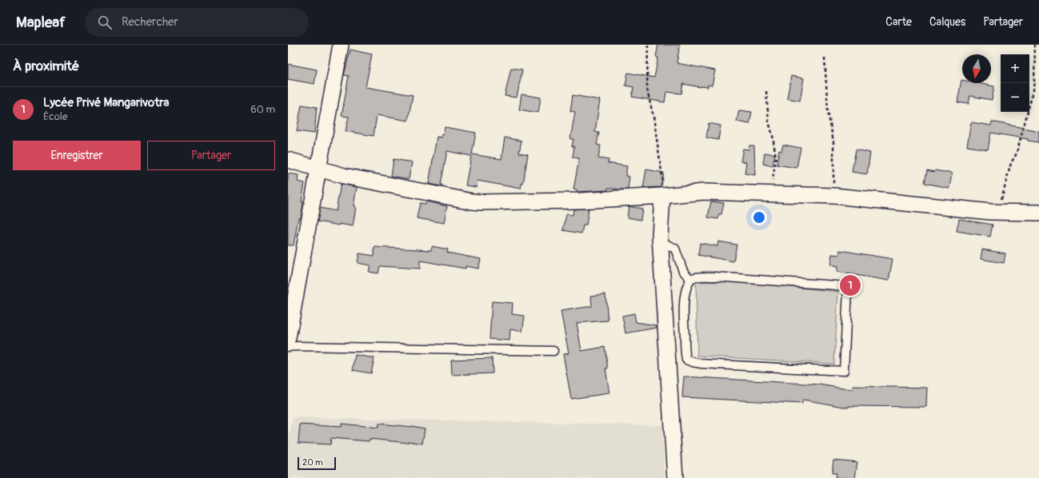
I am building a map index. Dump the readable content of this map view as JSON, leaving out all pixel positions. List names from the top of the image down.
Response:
{
  "scale_bar": "20 m",
  "north": "bottom",
  "page": {
    "header": "Mapleaf",
    "search": "Rechercher",
    "nav": ["Carte", "Calques", "Partager"],
    "heading": "À proximité",
    "map_buttons": ["+", "−"],
    "list": [
      {
        "mark": "1",
        "name": "Lycée Privé Mangarivotra",
        "note": "École",
        "value": "60 m"
      }
    ],
    "buttons": ["Enregistrer", "Partager"],
    "pins": "1",
    "scale": "20 m"
  }
}
